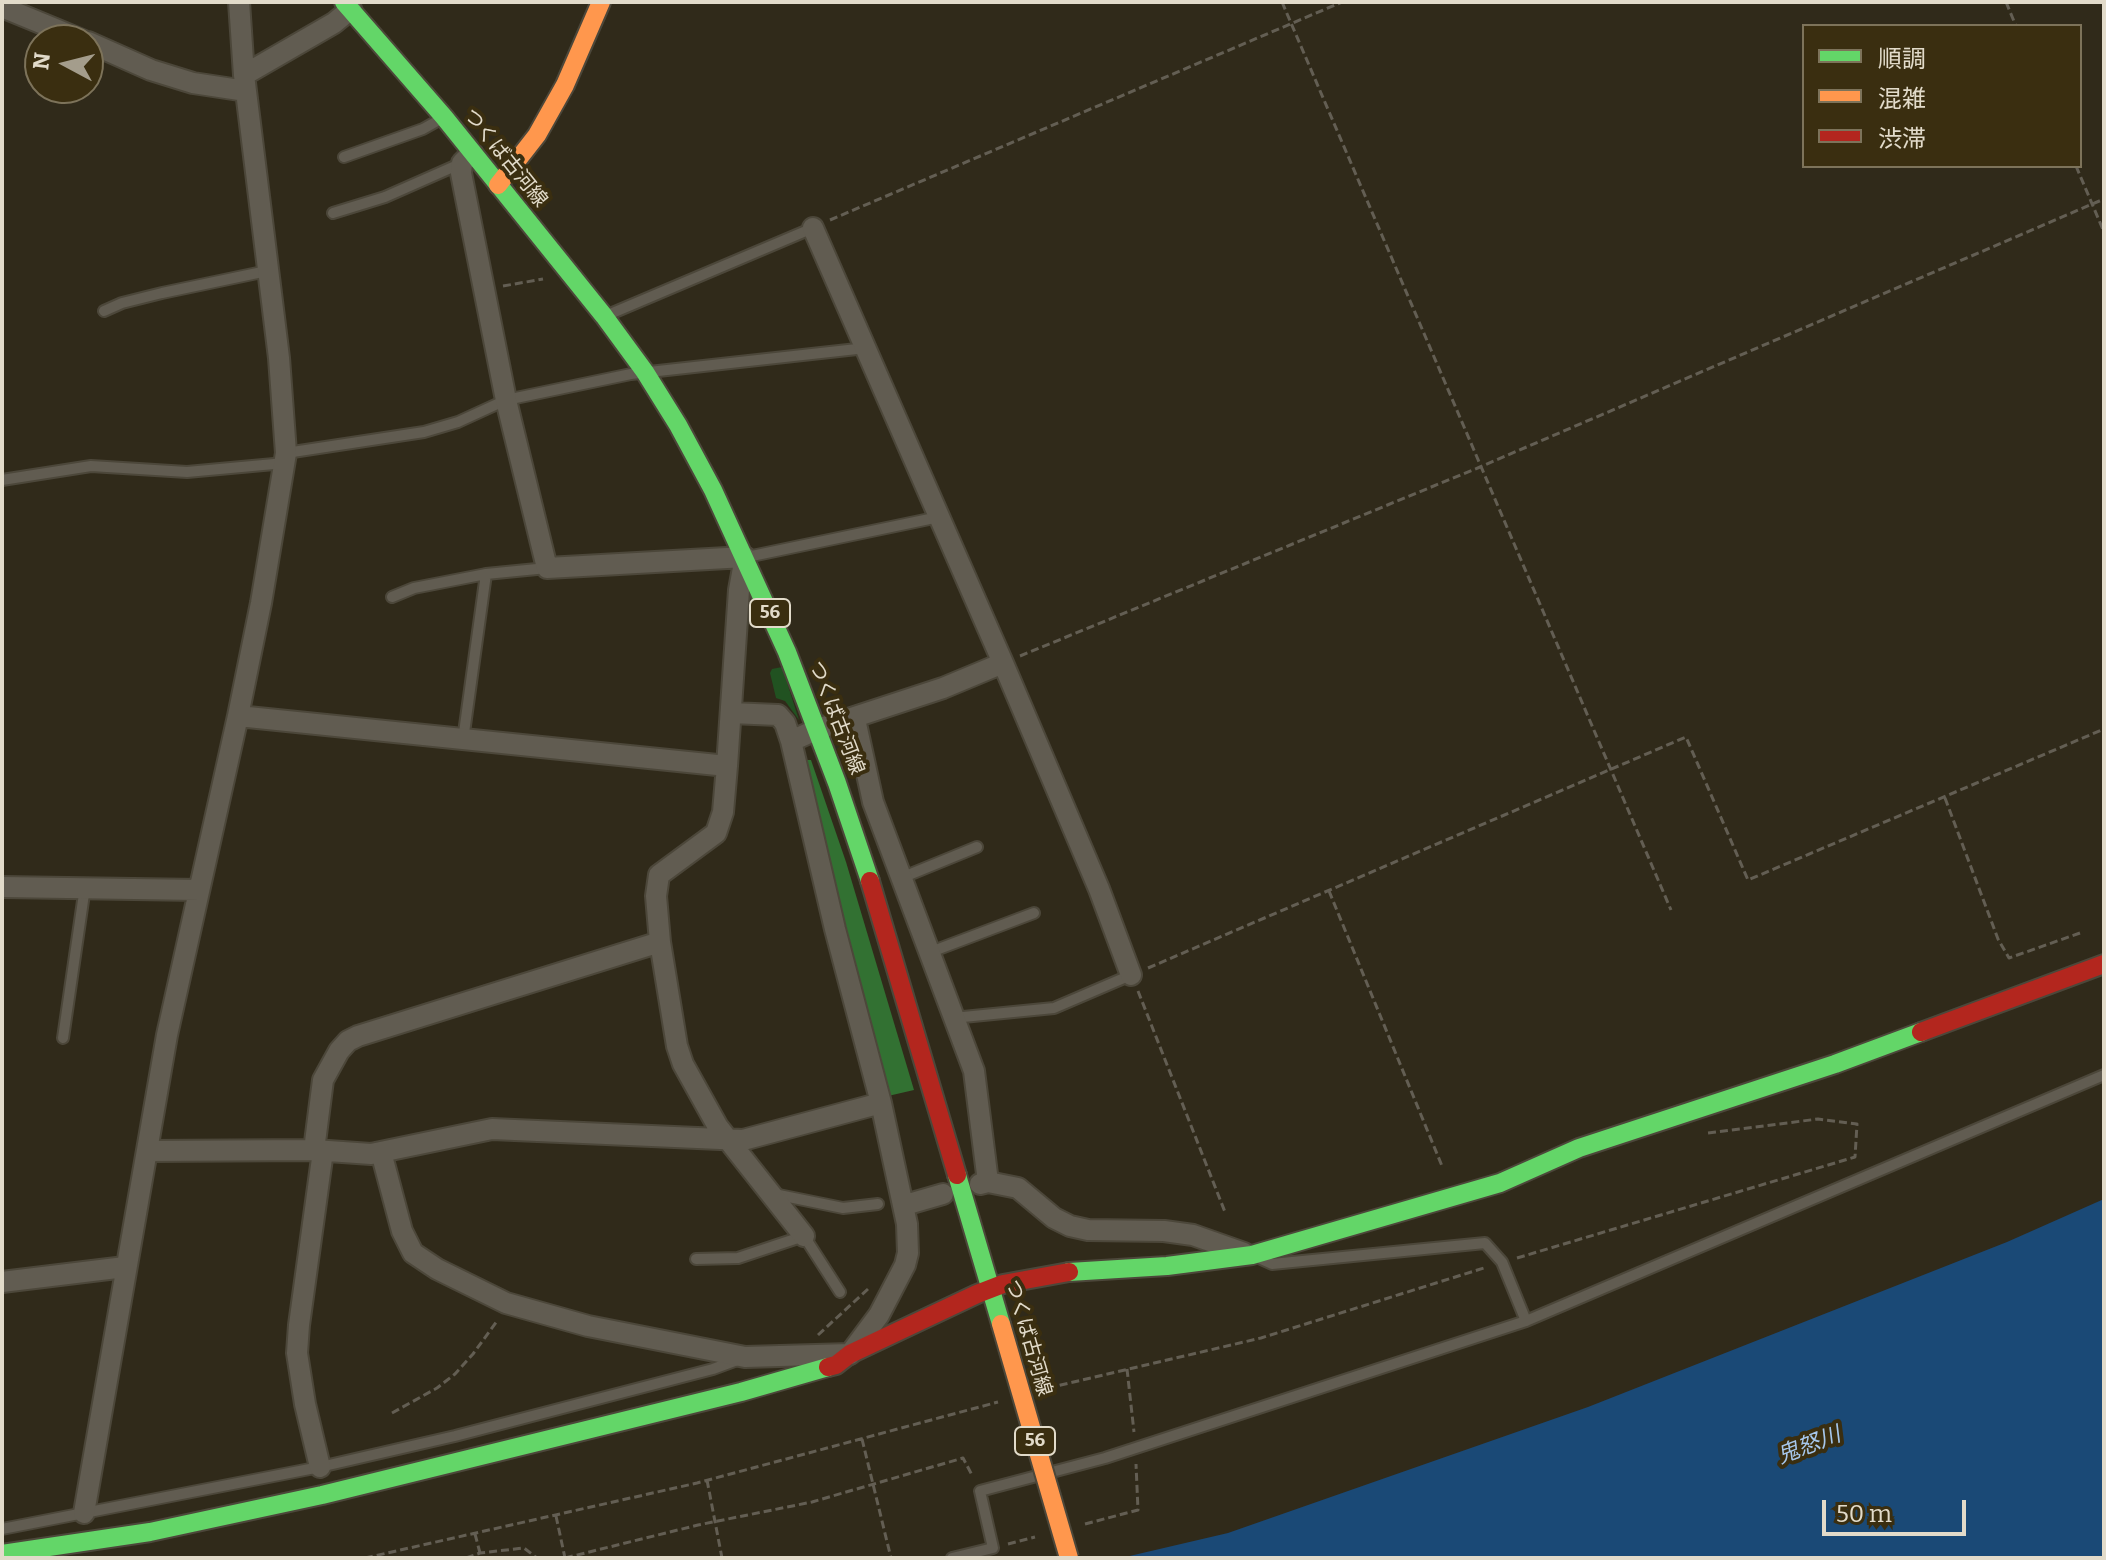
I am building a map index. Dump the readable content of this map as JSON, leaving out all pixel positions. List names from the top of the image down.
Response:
{
  "streets": {
    "street": ["つくば古河線", "56"]
  },
  "water": ["鬼怒川"],
  "legend": ["順調", "混雑", "渋滞"],
  "scale_bar": "50 m",
  "north": "left"
}
